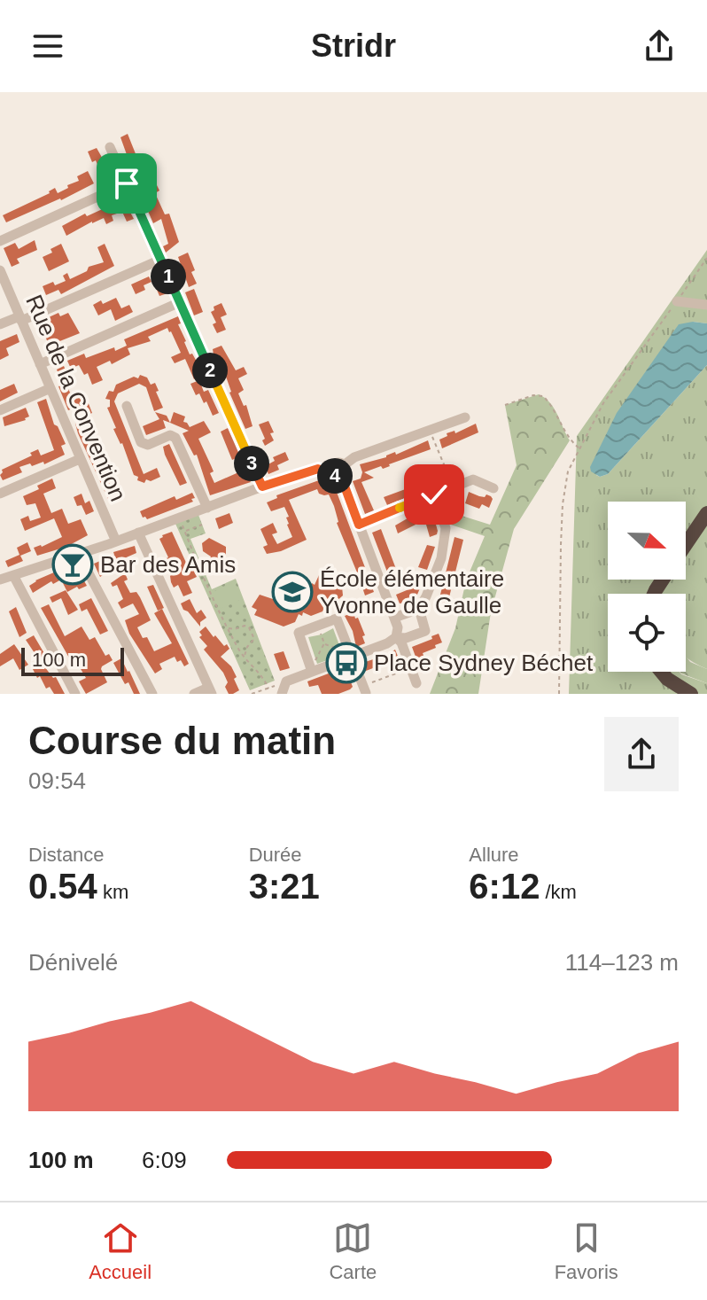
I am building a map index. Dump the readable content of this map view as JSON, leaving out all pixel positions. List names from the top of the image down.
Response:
{
  "streets": {
    "street": ["Rue de la Convention"]
  },
  "places": {
    "bar": ["Bar des Amis"],
    "school or university": ["École élémentaire Yvonne de Gaulle"],
    "bus stop": ["Place Sydney Béchet"]
  },
  "scale_bar": "100 m",
  "north": "right",
  "page": {
    "header": "Stridr",
    "pins": [
      "1",
      "2",
      "3",
      "4"
    ],
    "scale": "100 m",
    "heading": ["Course du matin", "09:54"],
    "stats": [
      ["Distance", "0.54 km"],
      ["Durée", "3:21"],
      ["Allure", "6:12 /km"]
    ],
    "chart": ["Dénivelé", "114–123 m"],
    "list": [
      {
        "name": "100 m",
        "note": "6:09"
      }
    ],
    "tabs": ["Accueil", "Carte", "Favoris"]
  }
}
